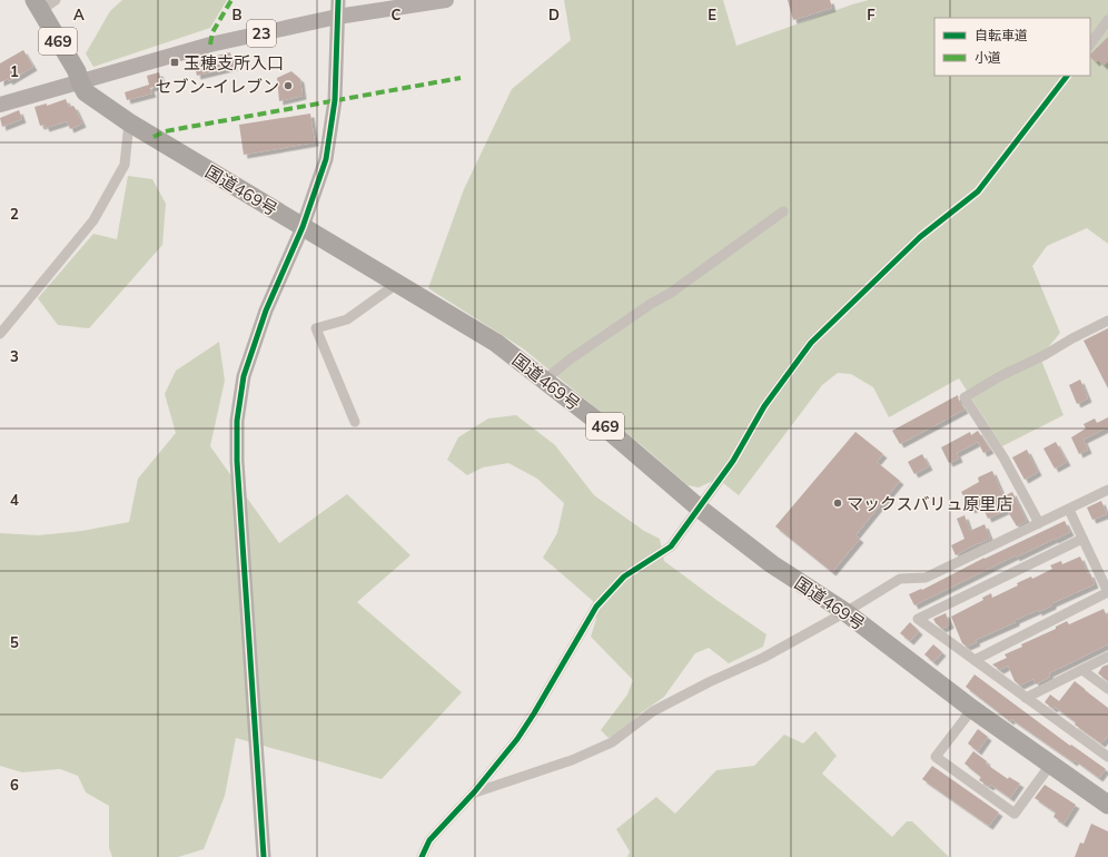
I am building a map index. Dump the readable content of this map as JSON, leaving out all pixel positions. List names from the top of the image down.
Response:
{
  "streets": {
    "highway": ["469", "国道469号"],
    "main road": ["23"]
  },
  "crossings": [
    ["23", "国道469号"]
  ],
  "places": {
    "transit": ["玉穂支所入口"],
    "other": ["セブン-イレブン", "マックスバリュ原里店"]
  },
  "legend": ["自転車道", "小道"],
  "grid": {
    "columns": [
      "A",
      "B",
      "C",
      "D",
      "E",
      "F"
    ],
    "rows": [
      "1",
      "2",
      "3",
      "4",
      "5",
      "6"
    ]
  }
}
